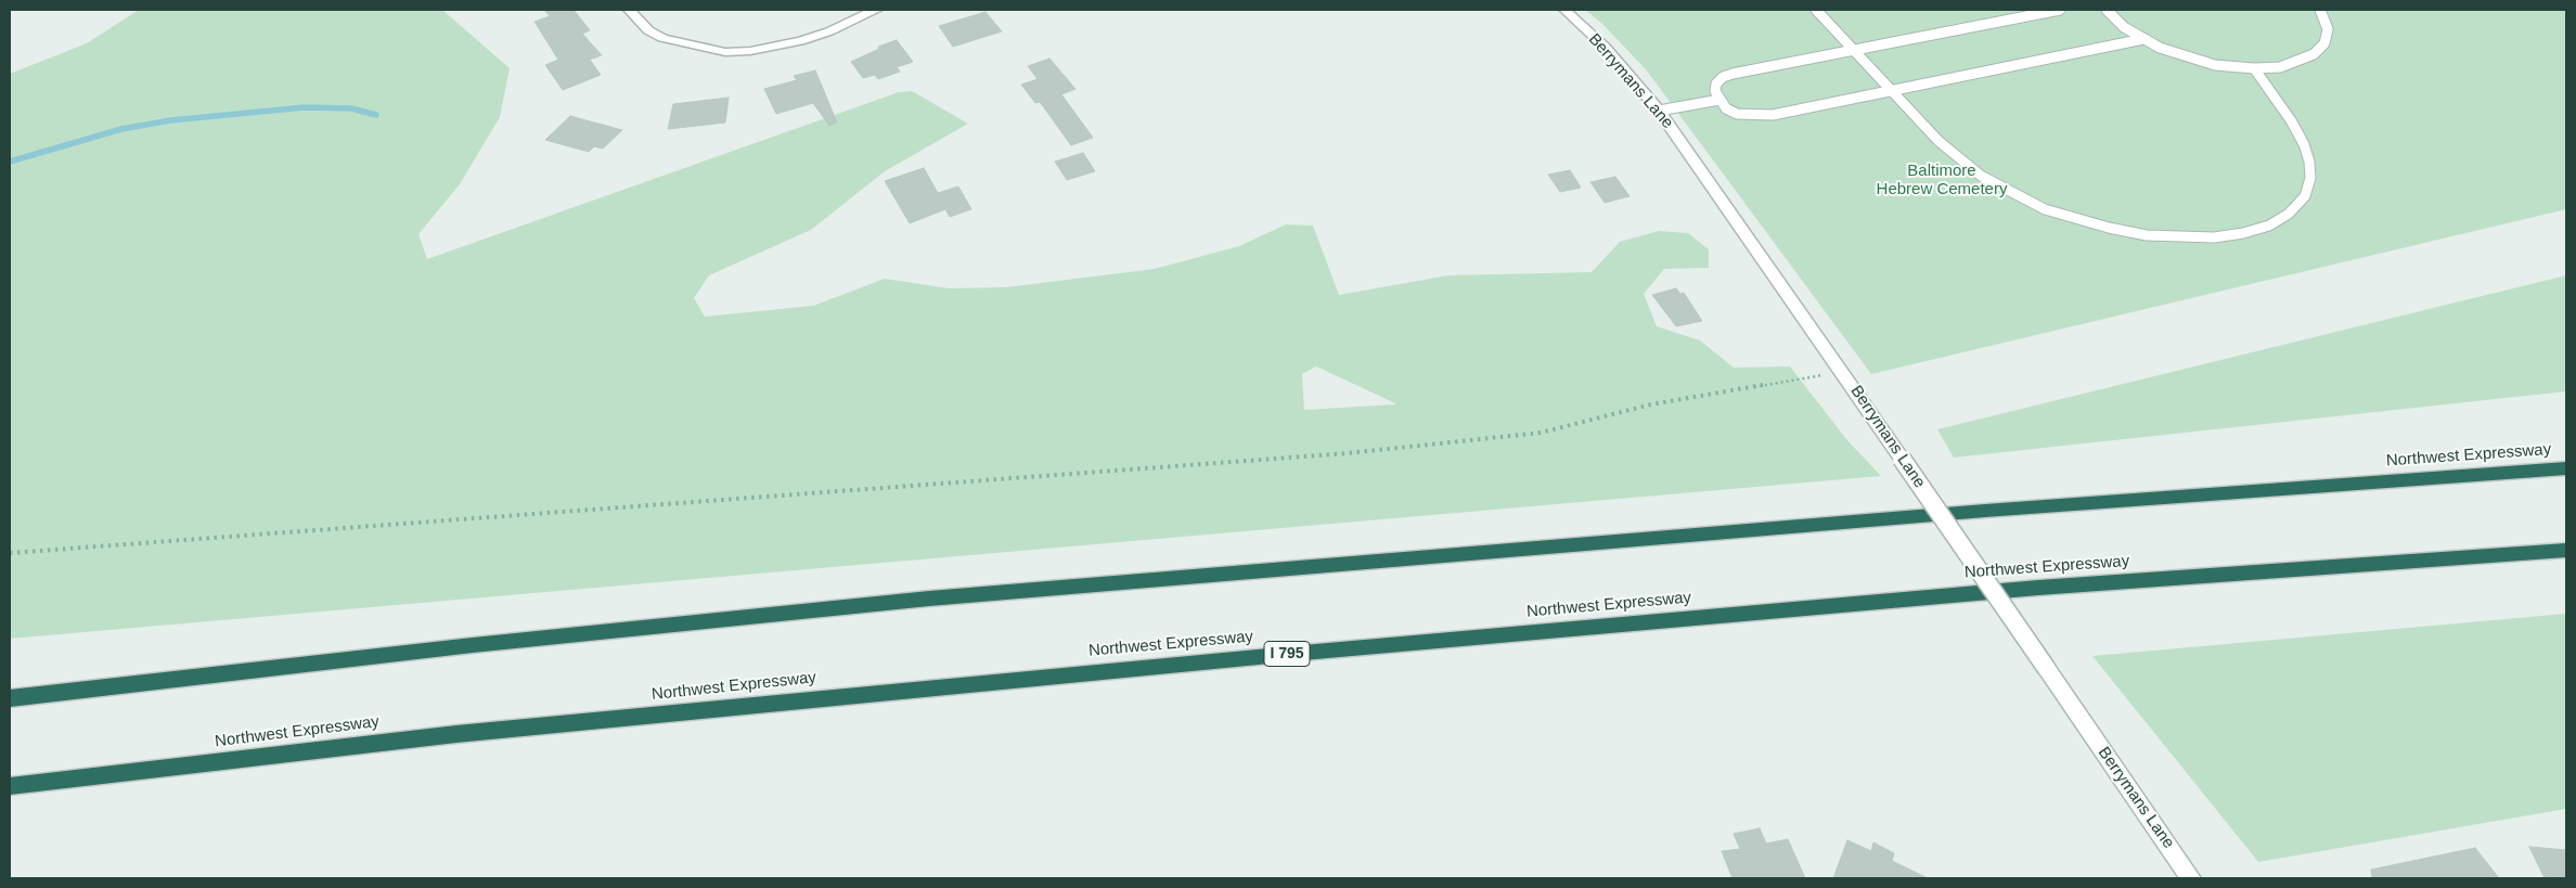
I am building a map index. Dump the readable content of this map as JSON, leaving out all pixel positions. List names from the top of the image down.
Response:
{
  "streets": {
    "highway": ["Northwest Expressway", "I 795"],
    "street": ["Berrymans Lane"]
  },
  "parks": ["Baltimore Hebrew Cemetery"]
}
